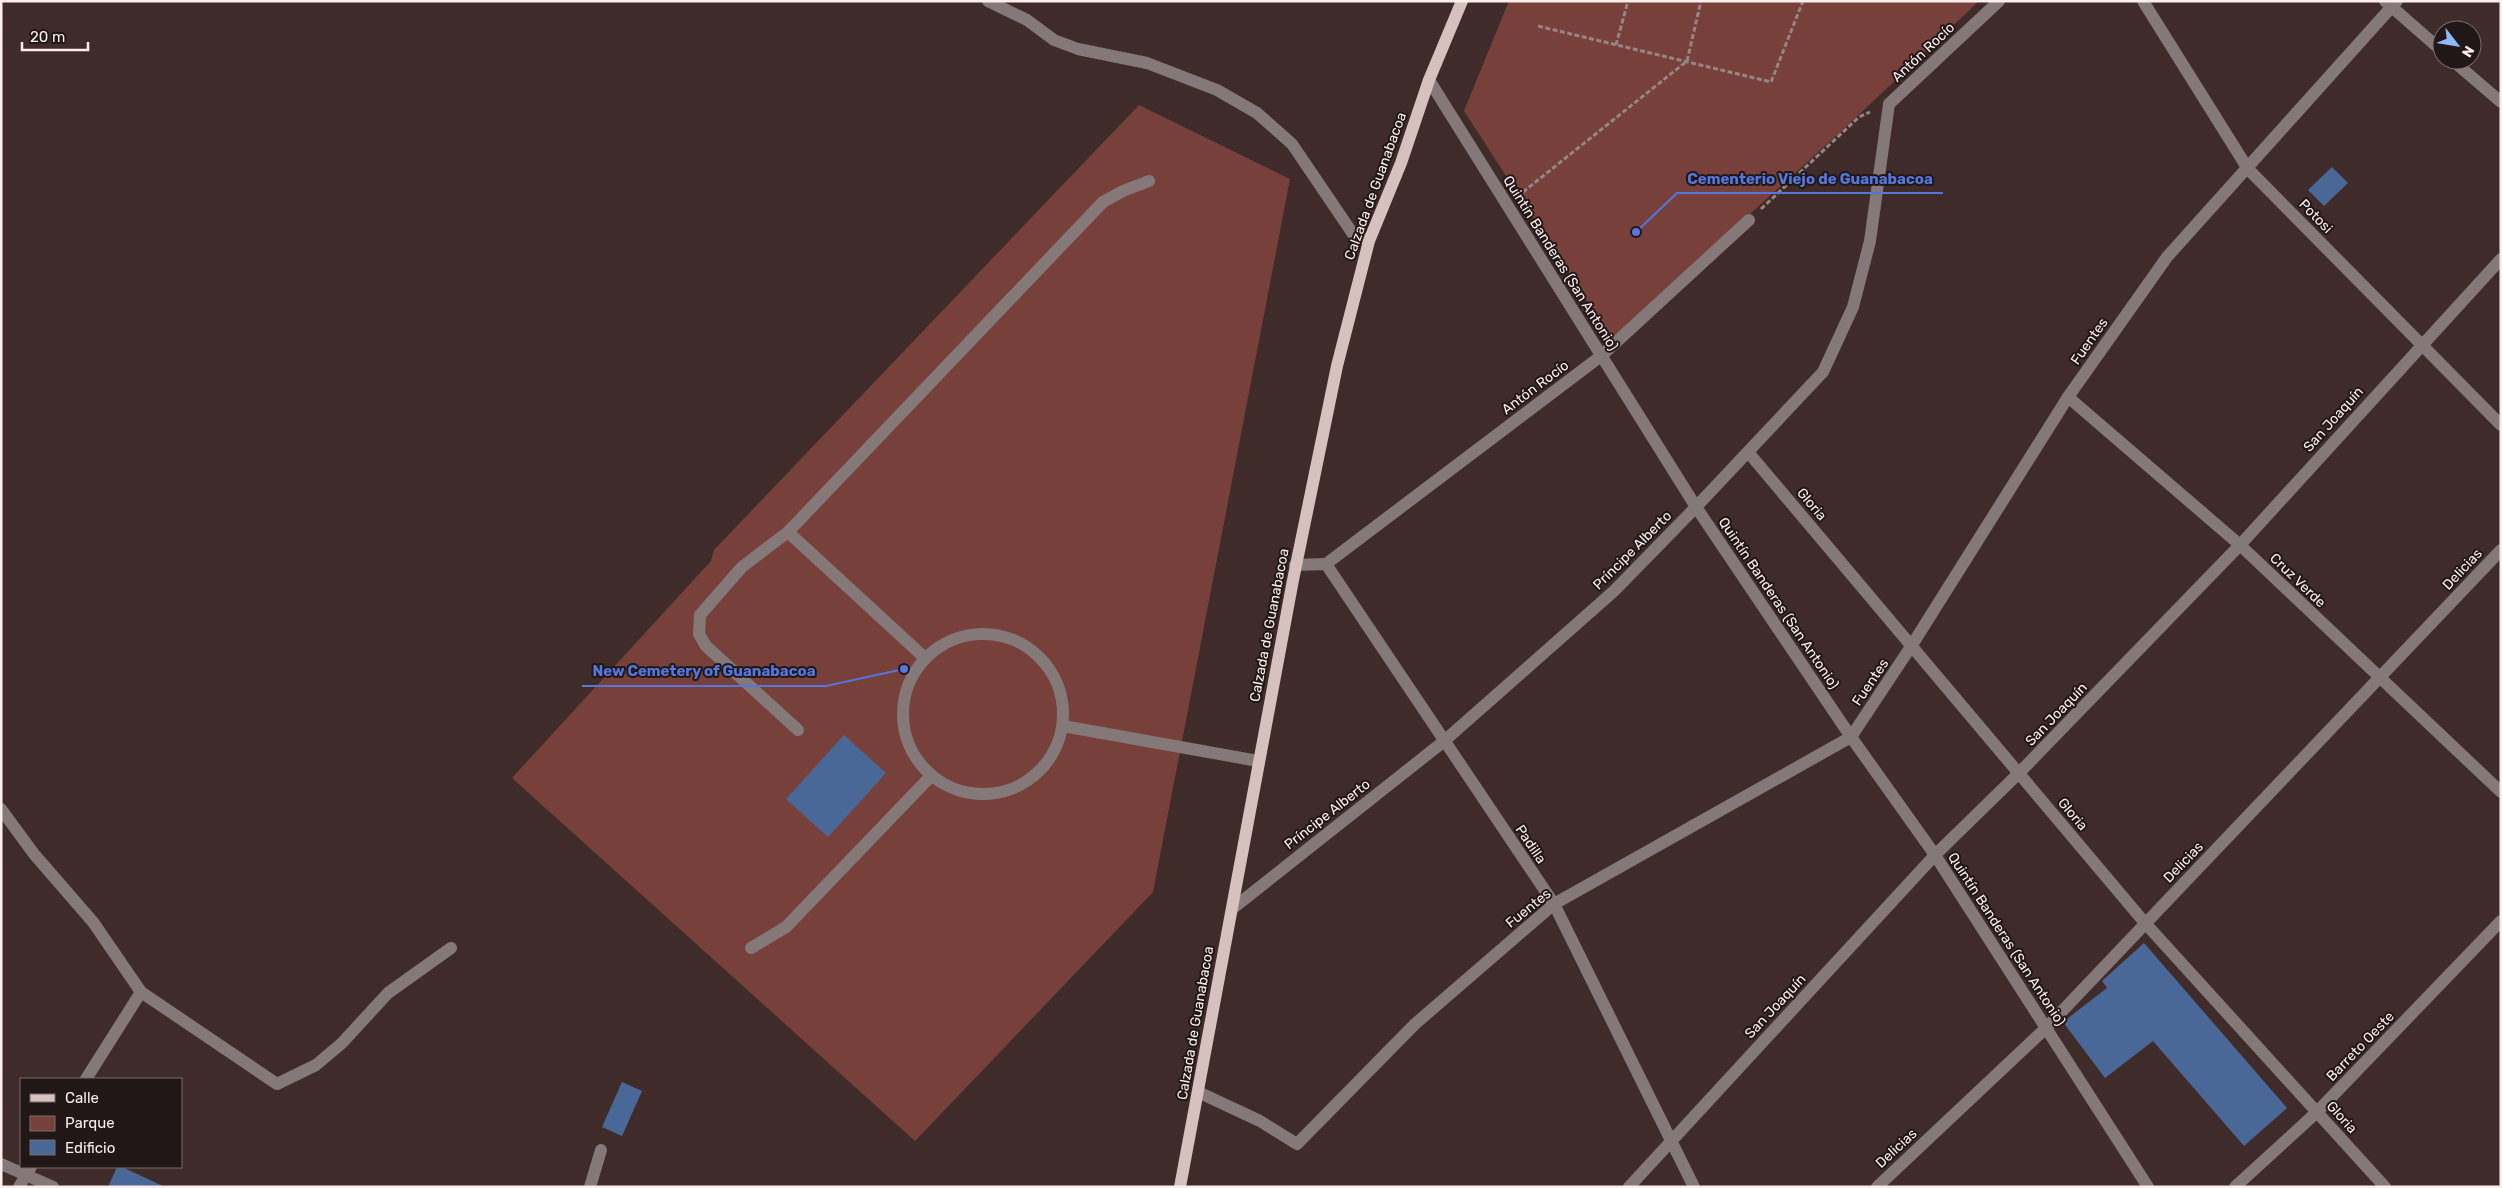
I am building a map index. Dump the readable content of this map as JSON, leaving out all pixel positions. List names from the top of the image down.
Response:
{
  "streets": {
    "main road": ["Calzada de Guanabacoa"],
    "street": [
      "Antón Rocío",
      "Potosi",
      "Quintín Banderas (San Antonio)",
      "Fuentes",
      "San Joaquín",
      "Gloria",
      "Príncipe Alberto",
      "Delicias",
      "Cruz Verde",
      "Padilla",
      "Barreto Oeste"
    ]
  },
  "crossings": [
    ["Antón Rocío", "Quintín Banderas (San Antonio)"],
    ["Antón Rocío", "Príncipe Alberto"],
    ["Antón Rocío", "Padilla"],
    ["Calzada de Guanabacoa", "Quintín Banderas (San Antonio)"],
    ["Calzada de Guanabacoa", "Fuentes"],
    ["Calzada de Guanabacoa", "Príncipe Alberto"],
    ["Potosi", "Fuentes"],
    ["Potosi", "San Joaquín"],
    ["Quintín Banderas (San Antonio)", "Fuentes"],
    ["Quintín Banderas (San Antonio)", "San Joaquín"],
    ["Quintín Banderas (San Antonio)", "Príncipe Alberto"],
    ["Quintín Banderas (San Antonio)", "Delicias"],
    ["Fuentes", "Gloria"],
    ["Fuentes", "Cruz Verde"],
    ["Fuentes", "Padilla"],
    ["San Joaquín", "Gloria"],
    ["San Joaquín", "Cruz Verde"],
    ["San Joaquín", "Padilla"],
    ["Gloria", "Príncipe Alberto"],
    ["Gloria", "Delicias"],
    ["Gloria", "Barreto Oeste"],
    ["Príncipe Alberto", "Padilla"],
    ["Delicias", "Cruz Verde"]
  ],
  "places": ["Cementerio Viejo de Guanabacoa", "New Cemetery of Guanabacoa"],
  "legend": ["Calle", "Parque", "Edificio"],
  "scale_bar": "20 m",
  "north": "bottom right"
}
